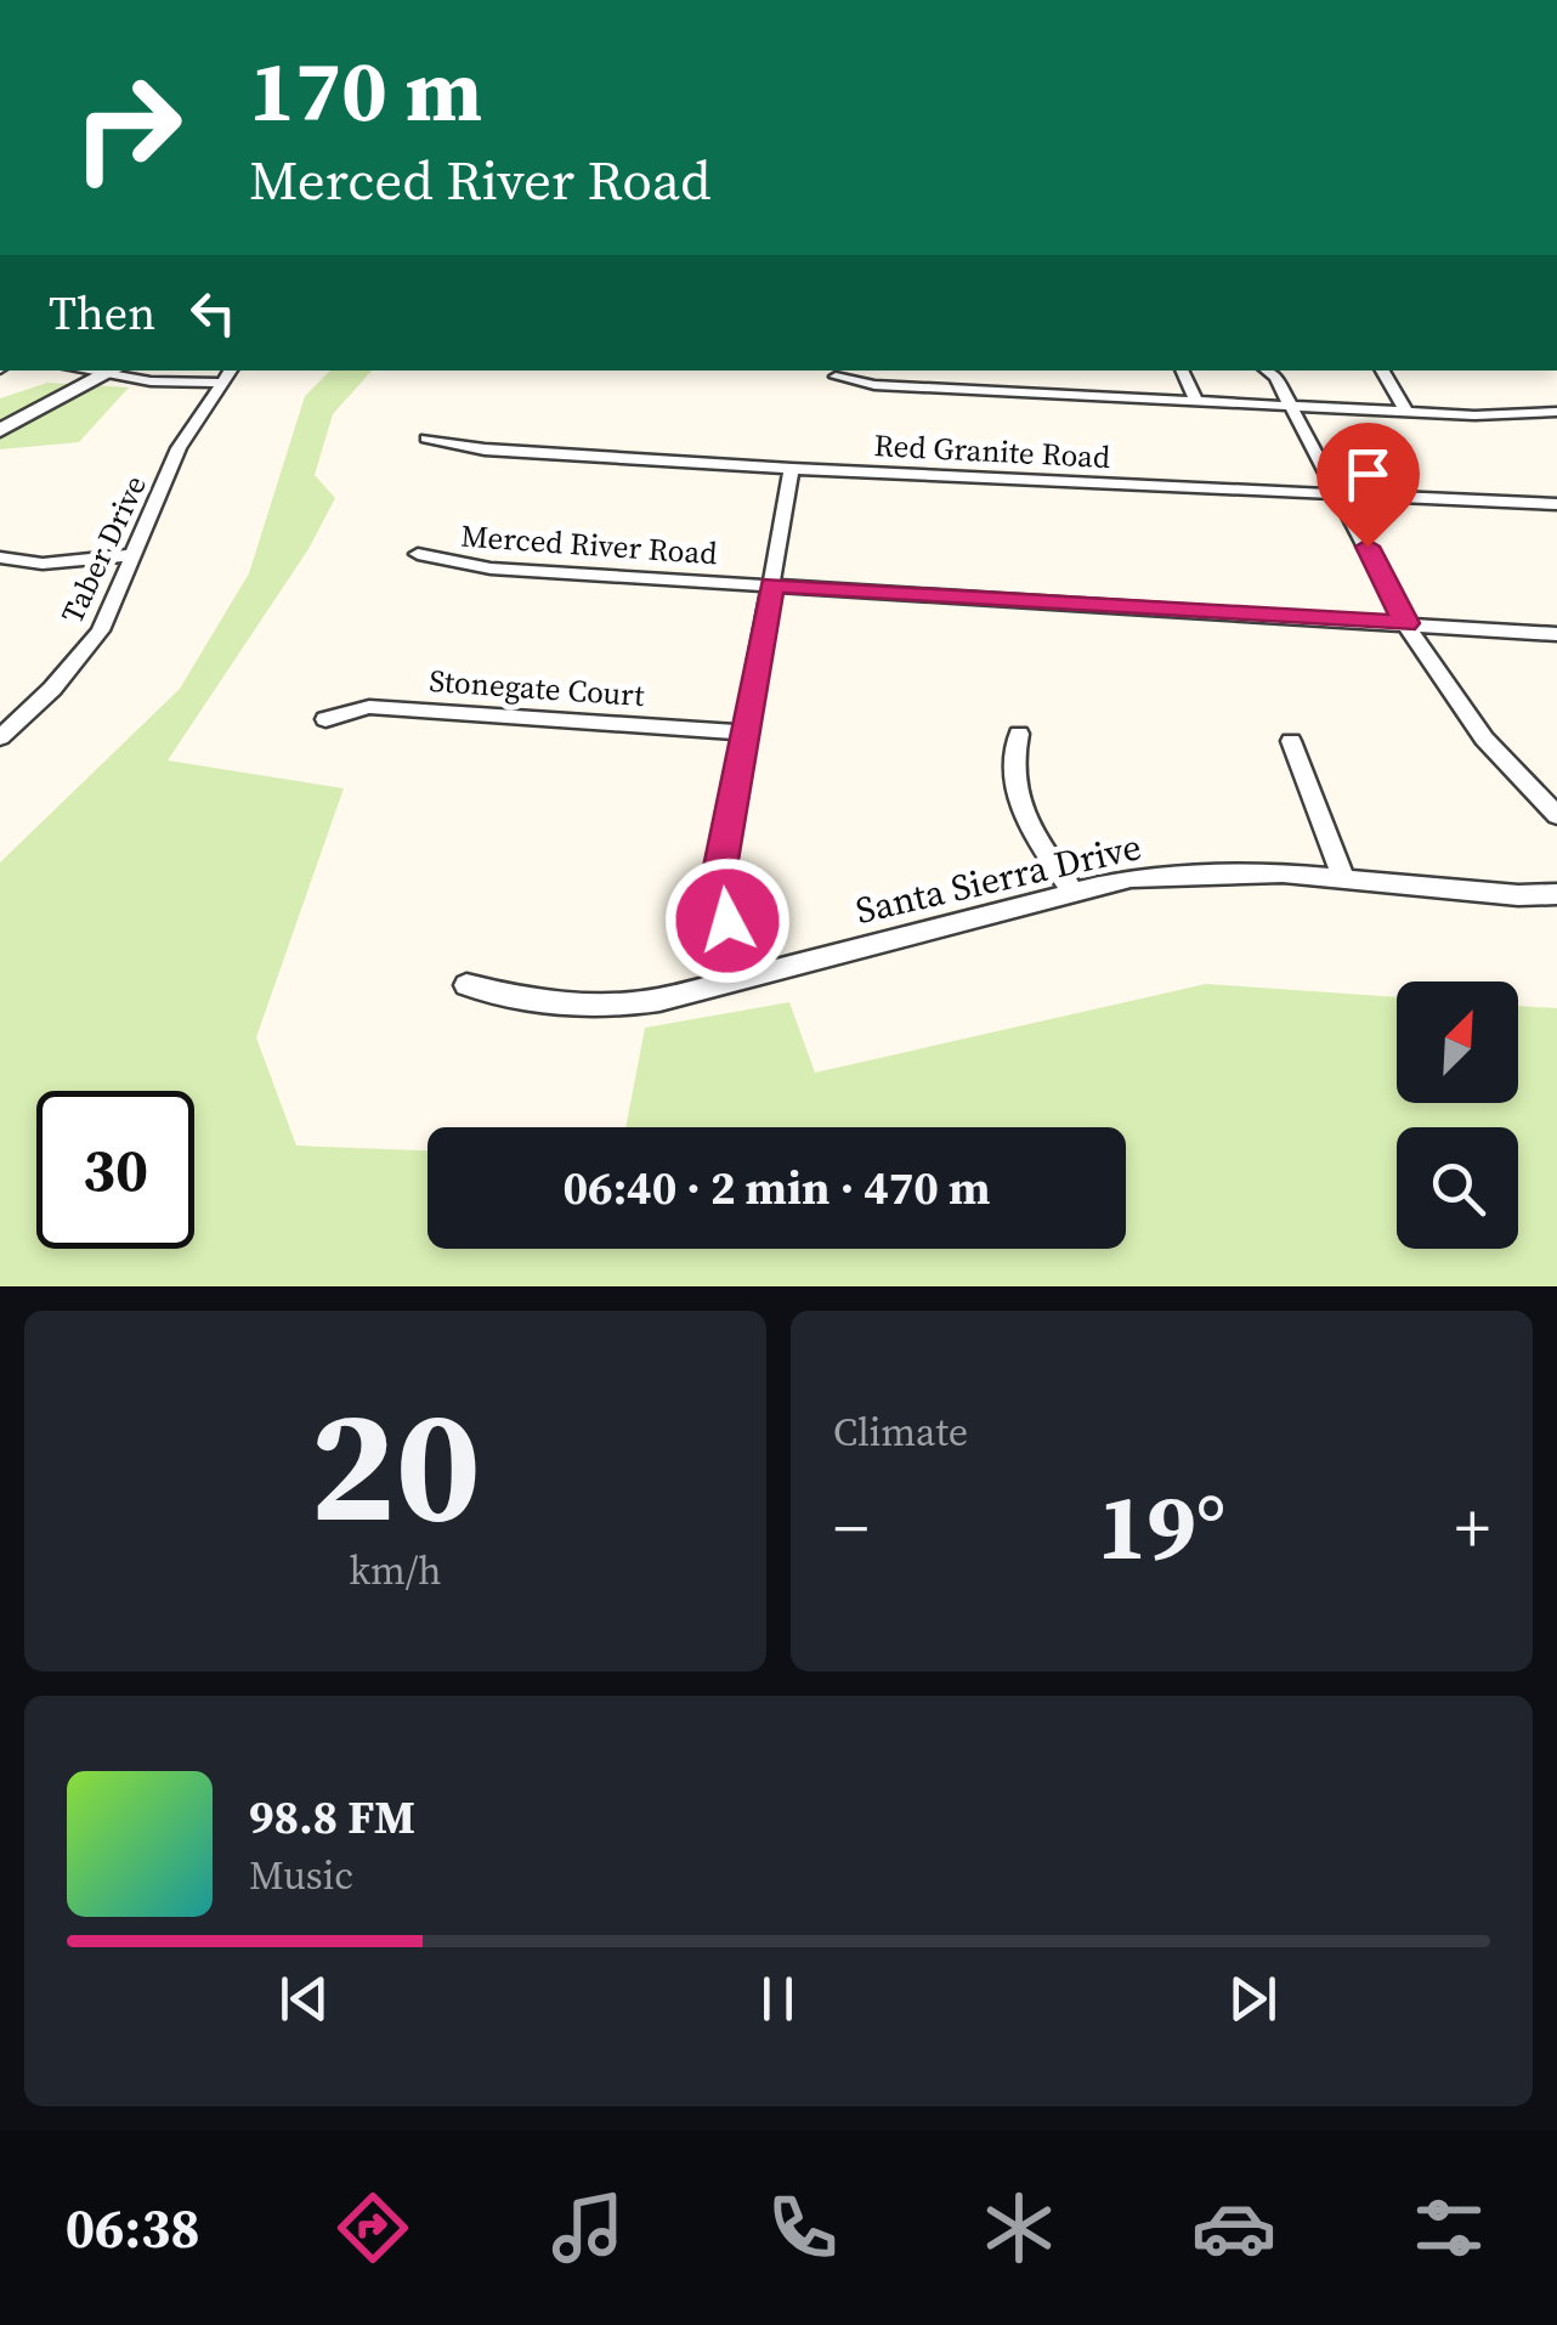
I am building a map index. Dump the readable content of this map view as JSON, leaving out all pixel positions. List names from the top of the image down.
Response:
{
  "streets": {
    "street": [
      "Red Granite Road",
      "Merced River Road",
      "Taber Drive",
      "Stonegate Court",
      "Santa Sierra Drive"
    ]
  },
  "north": "top right",
  "page": {
    "turn": ["170 m", "Merced River Road"],
    "then": "Then",
    "limit": "30",
    "trip": "06:40 · 2 min · 470 m",
    "tile": [
      ["20", "km/h"],
      "Climate"
    ],
    "heat": ["−", "19°", "+"],
    "song": ["98.8 FM", "Music"],
    "tabs": "06:38"
  }
}
